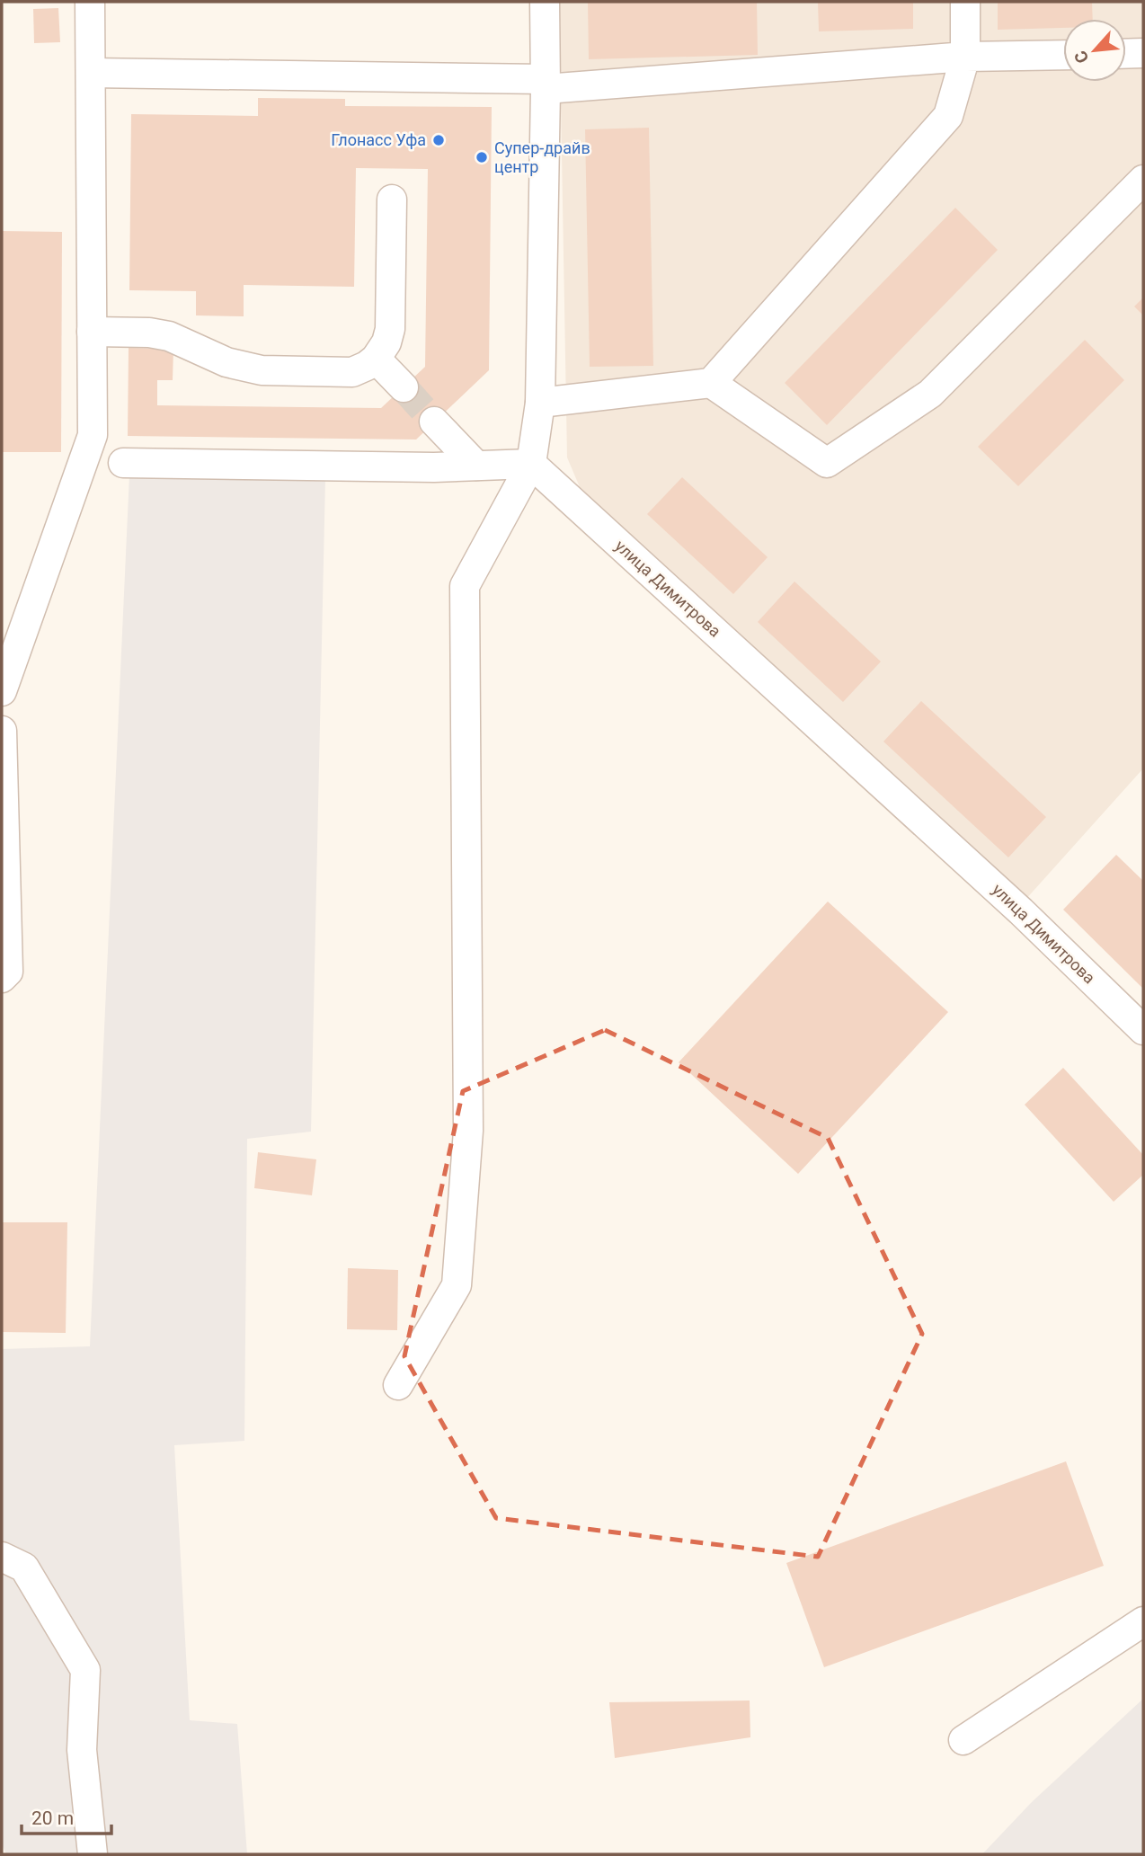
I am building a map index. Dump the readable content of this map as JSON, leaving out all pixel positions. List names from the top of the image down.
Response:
{
  "streets": {
    "street": ["улица Димитрова"]
  },
  "places": ["Глонасс Уфа", "Супер-драйв центр"],
  "scale_bar": "20 m",
  "north": "bottom left"
}
